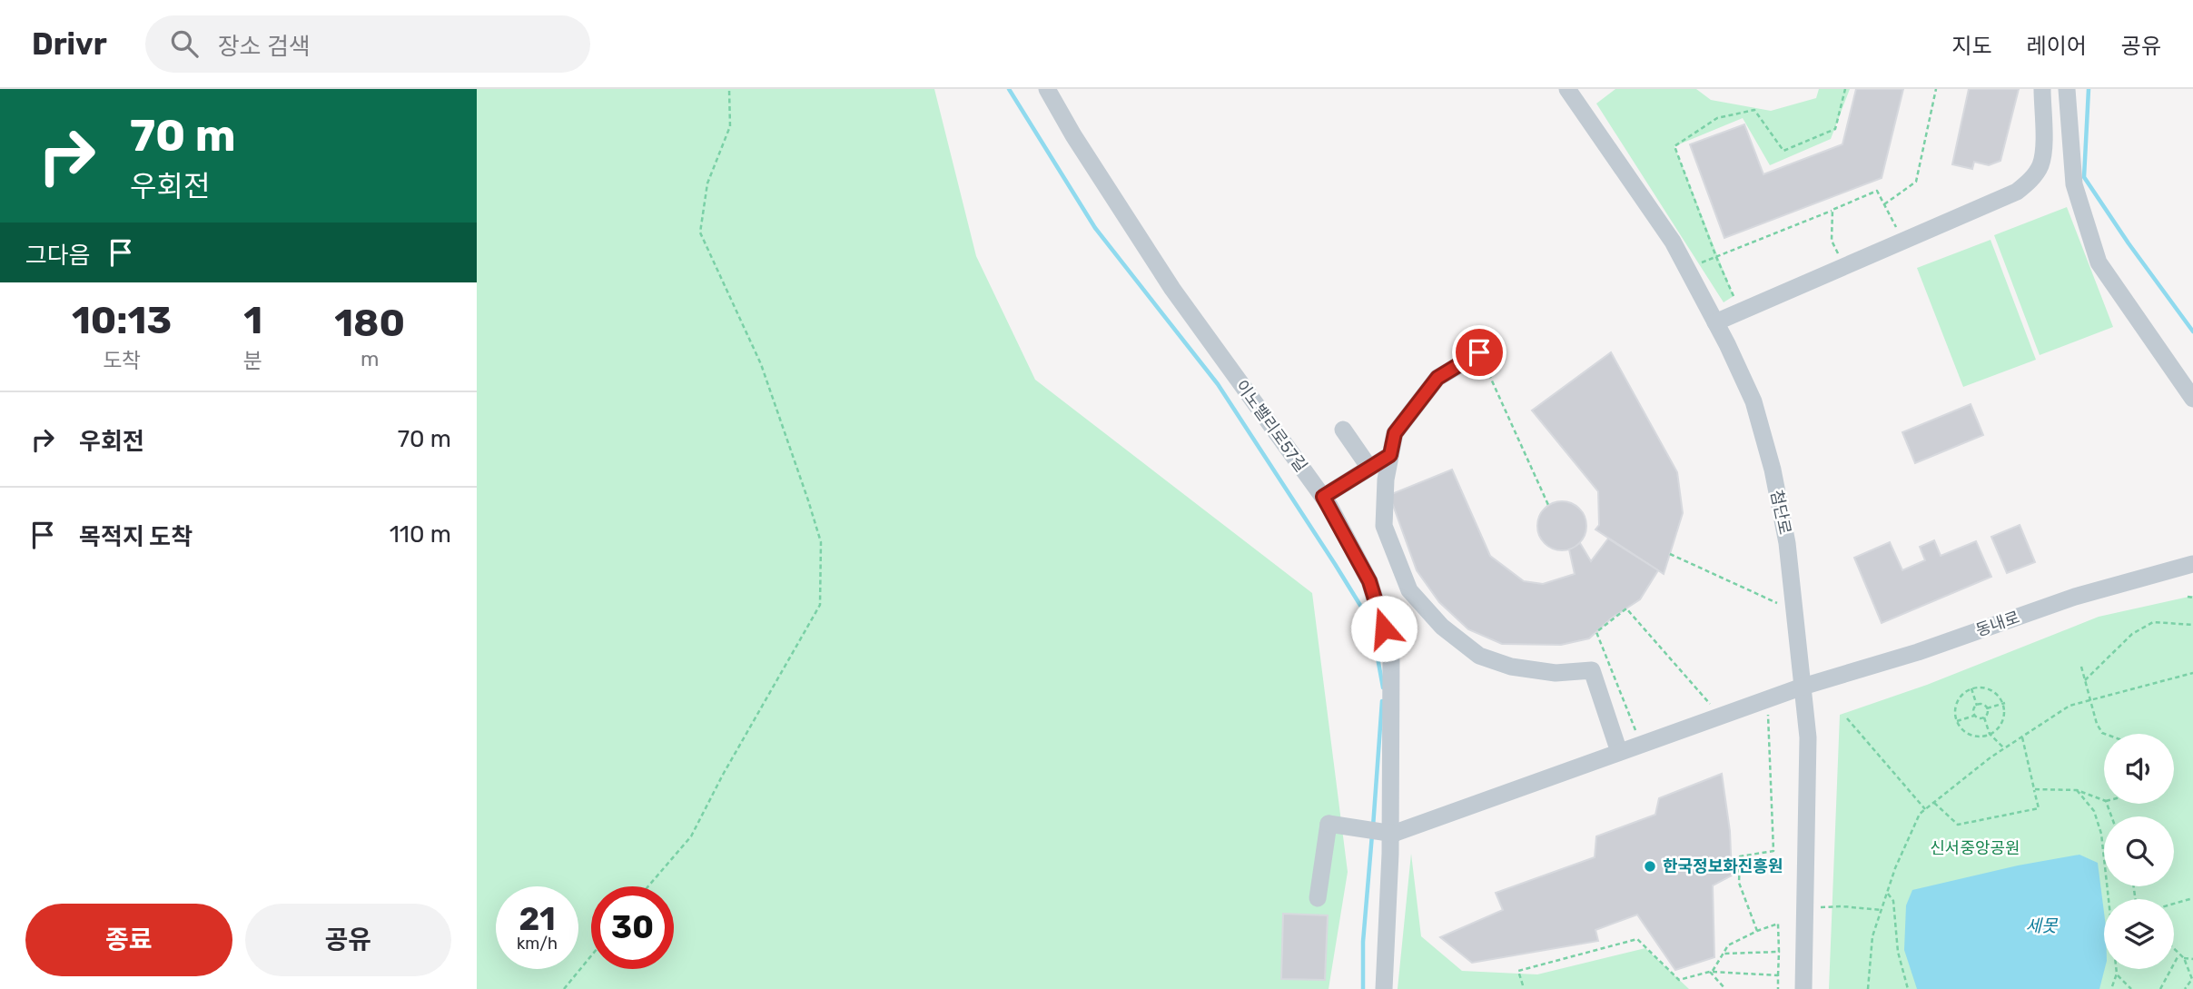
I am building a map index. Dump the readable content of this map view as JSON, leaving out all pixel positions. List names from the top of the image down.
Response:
{
  "streets": {
    "street": ["이노밸리로57길", "첨단로", "동내로"]
  },
  "crossings": [
    ["이노밸리로57길", "동내로"],
    ["첨단로", "동내로"]
  ],
  "water": ["세못"],
  "parks": ["신서중앙공원"],
  "places": ["한국정보화진흥원"],
  "page": {
    "header": "Drivr",
    "search": "장소 검색",
    "nav": ["지도", "레이어", "공유"],
    "turn": ["70 m", "우회전"],
    "then": "그다음",
    "eta": [
      "10:13",
      "도착",
      "1",
      "분",
      "180",
      "m"
    ],
    "list": [
      {
        "name": "우회전",
        "value": "70 m"
      },
      {
        "name": "목적지 도착",
        "value": "110 m"
      }
    ],
    "speed": "21 km/h",
    "limit": "30",
    "buttons": ["종료", "공유"]
  }
}
